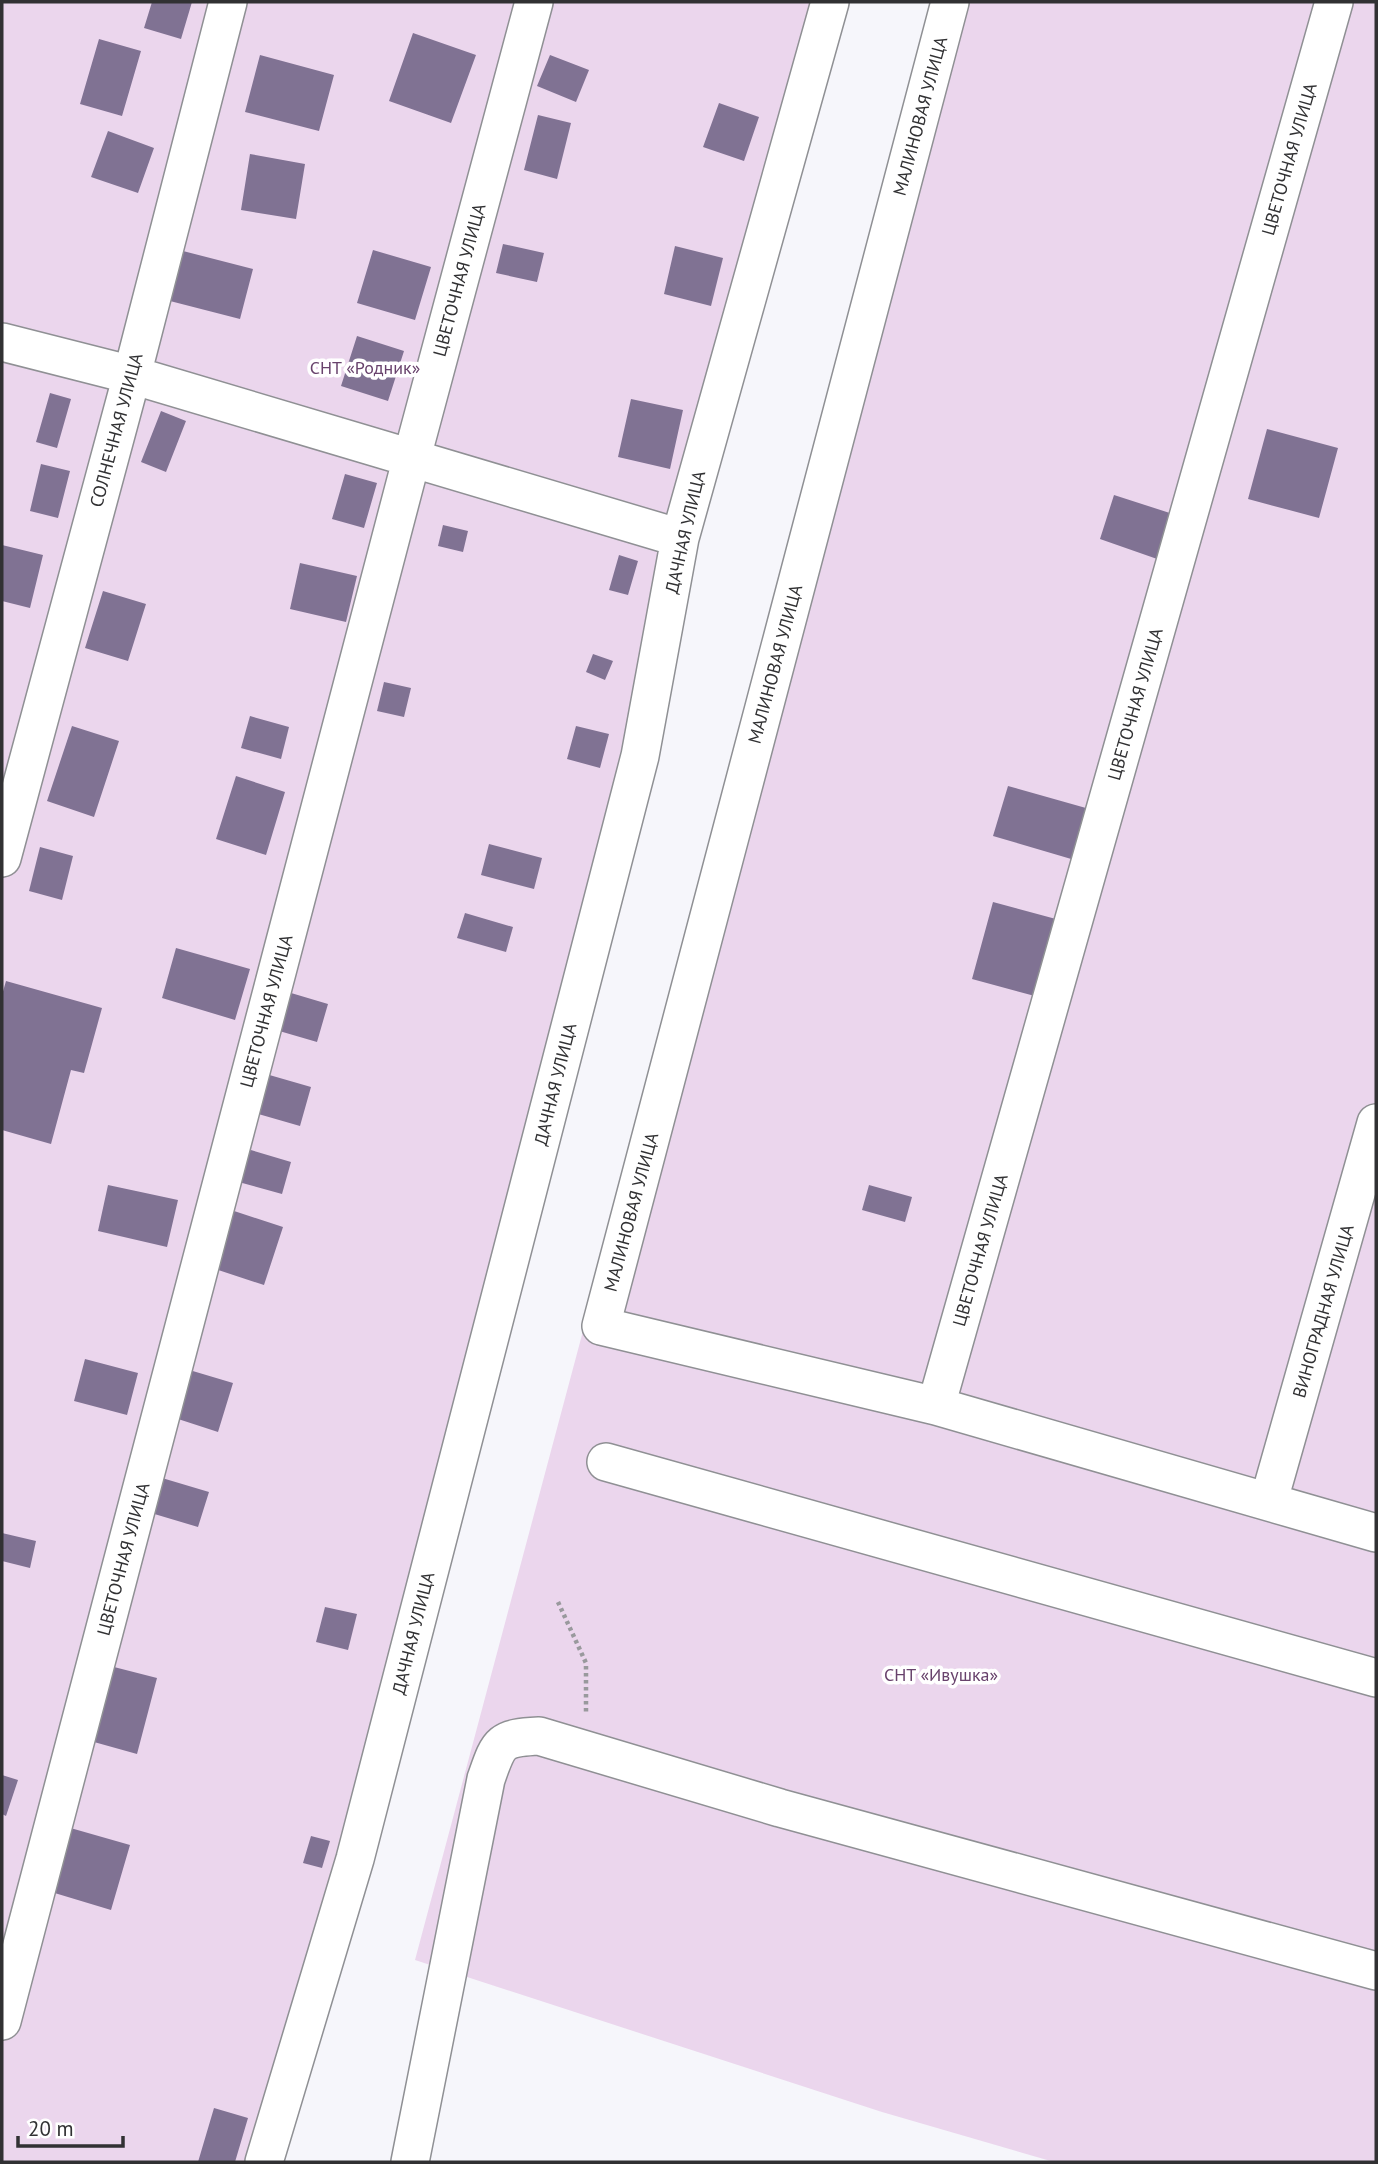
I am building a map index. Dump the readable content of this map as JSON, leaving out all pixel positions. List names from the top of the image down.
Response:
{
  "streets": {
    "street": [
      "МАЛИНОВАЯ УЛИЦА",
      "ЦВЕТОЧНАЯ УЛИЦА",
      "СОЛНЕЧНАЯ УЛИЦА",
      "ДАЧНАЯ УЛИЦА",
      "ВИНОГРАДНАЯ УЛИЦА"
    ]
  },
  "crossings": [
    ["МАЛИНОВАЯ УЛИЦА", "ЦВЕТОЧНАЯ УЛИЦА"]
  ],
  "parks": ["СНТ «Родник»", "СНТ «Ивушка»"],
  "scale_bar": "20 m"
}
